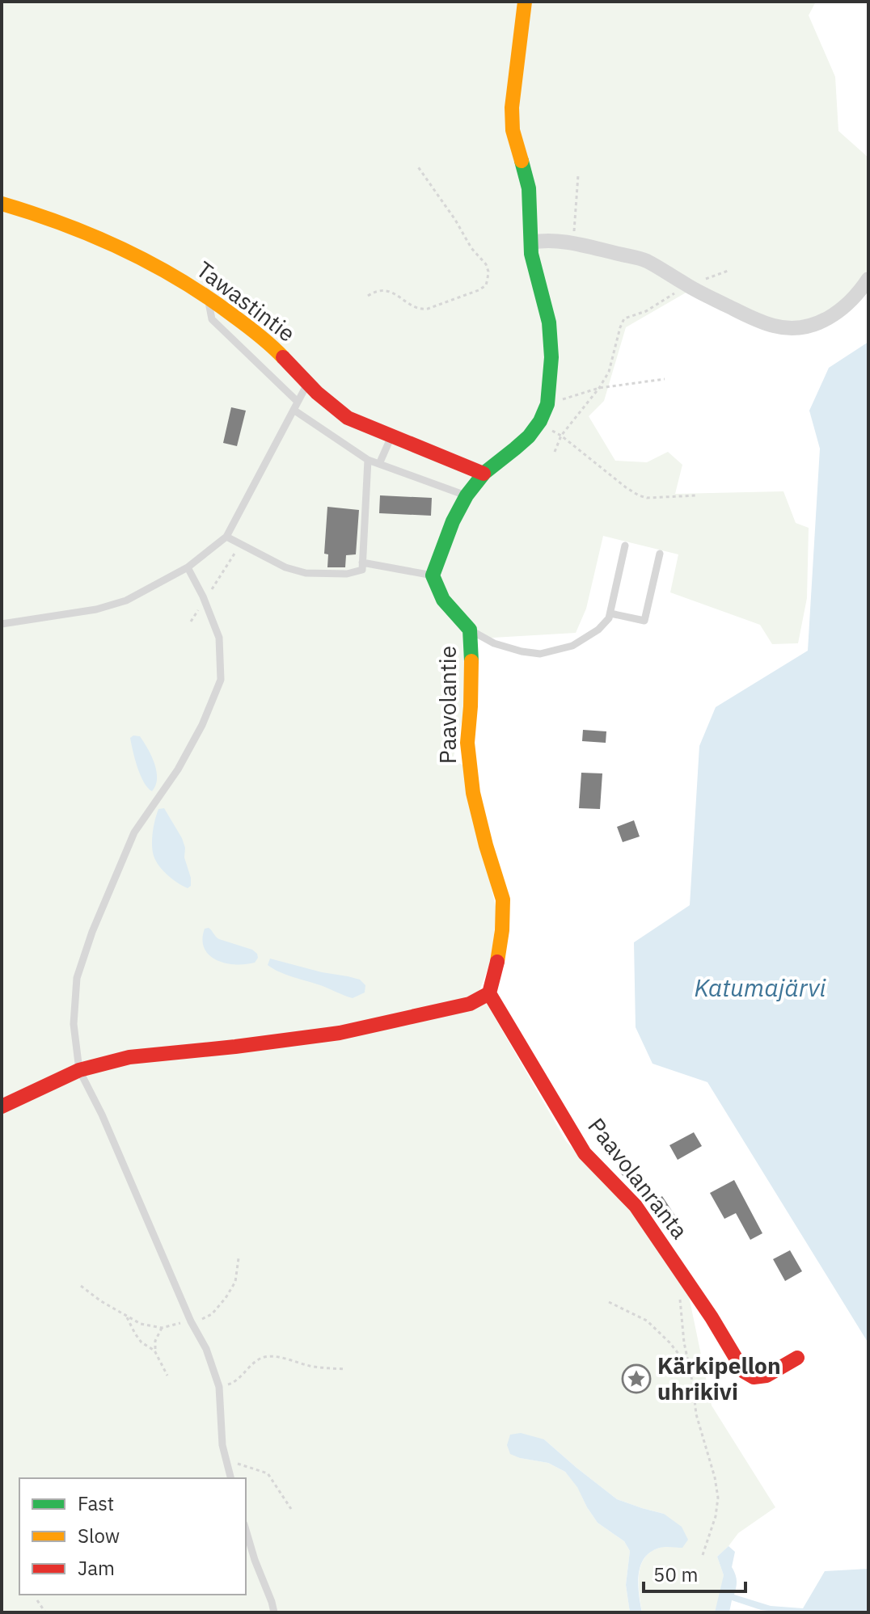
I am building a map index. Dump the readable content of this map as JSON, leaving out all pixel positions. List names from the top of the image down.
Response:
{
  "streets": {
    "street": ["Tawastintie", "Paavolantie", "Paavolanranta"]
  },
  "crossings": [
    ["Paavolantie", "Paavolanranta"]
  ],
  "water": ["Katumajärvi"],
  "places": {
    "place": ["Kärkipellon uhrikivi"]
  },
  "legend": ["Fast", "Slow", "Jam"],
  "scale_bar": "50 m"
}
